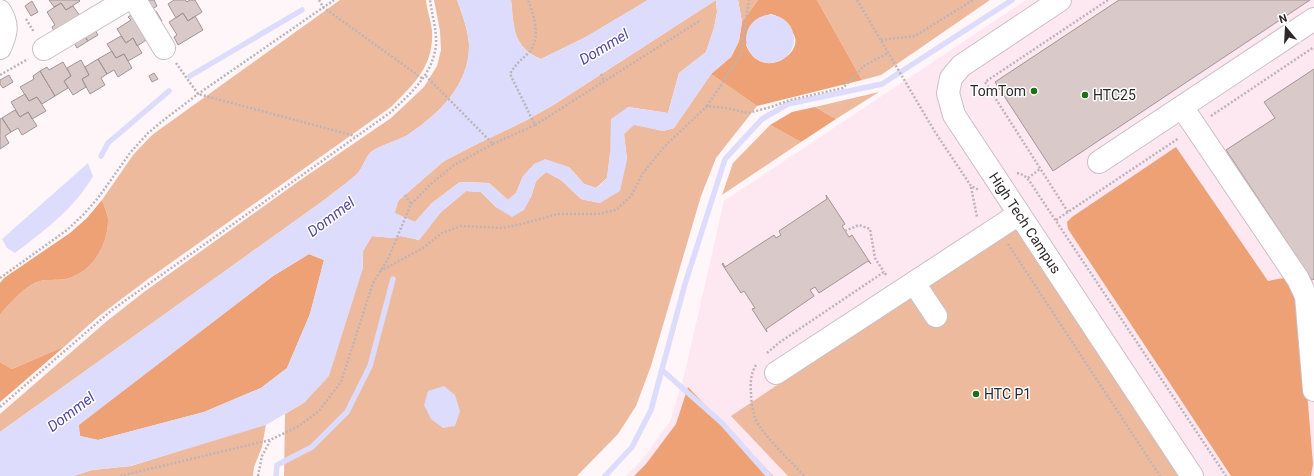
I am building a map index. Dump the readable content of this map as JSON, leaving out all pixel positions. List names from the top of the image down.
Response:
{
  "streets": {
    "street": ["High Tech Campus"]
  },
  "water": ["Dommel"],
  "places": ["TomTom", "HTC25", "HTC P1"],
  "north": "top"
}
